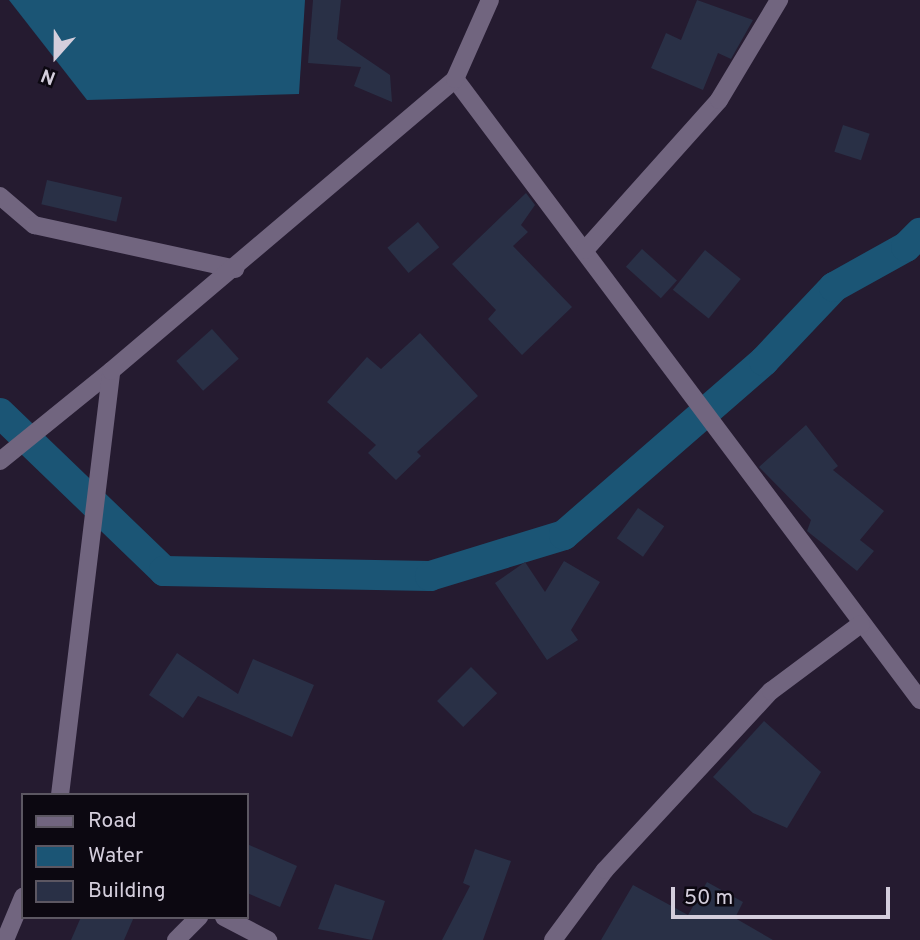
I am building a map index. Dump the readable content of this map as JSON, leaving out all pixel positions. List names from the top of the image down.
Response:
{
  "legend": ["Road", "Water", "Building"],
  "scale_bar": "50 m",
  "north": "bottom"
}
